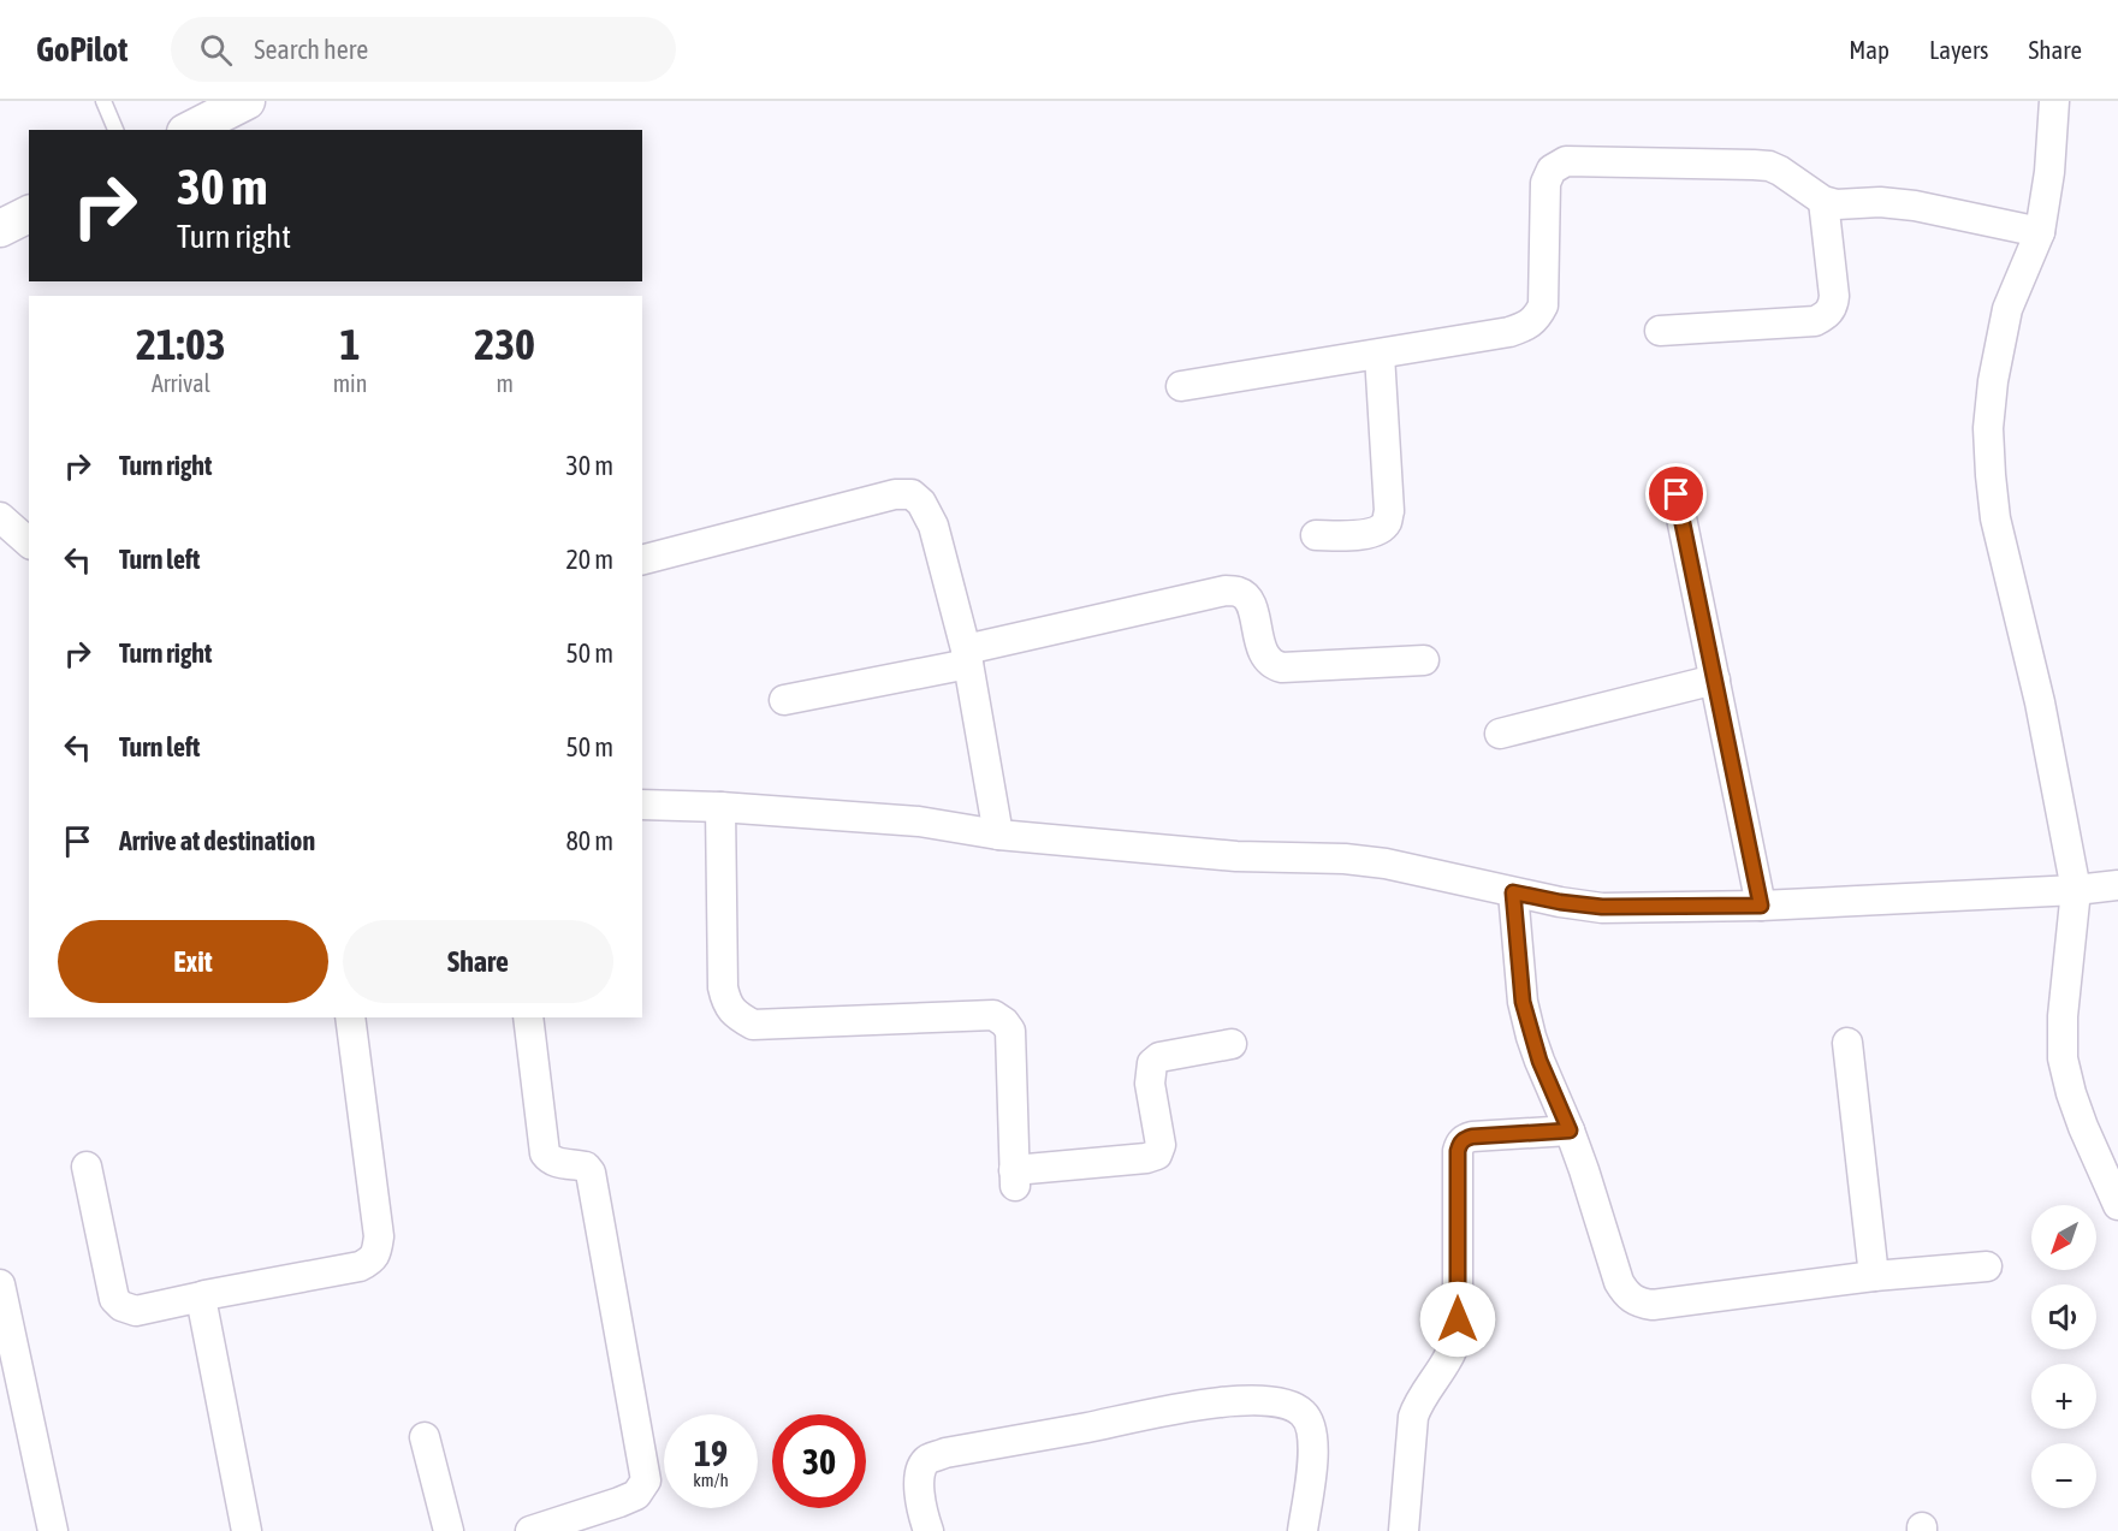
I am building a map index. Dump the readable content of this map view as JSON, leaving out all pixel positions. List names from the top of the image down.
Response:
{
  "north": "bottom left",
  "page": {
    "header": "GoPilot",
    "search": "Search here",
    "nav": ["Map", "Layers", "Share"],
    "turn": ["30 m", "Turn right"],
    "eta": [
      "21:03",
      "Arrival",
      "1",
      "min",
      "230",
      "m"
    ],
    "list": [
      {
        "name": "Turn right",
        "value": "30 m"
      },
      {
        "name": "Turn left",
        "value": "20 m"
      },
      {
        "name": "Turn right",
        "value": "50 m"
      },
      {
        "name": "Turn left",
        "value": "50 m"
      },
      {
        "name": "Arrive at destination",
        "value": "80 m"
      }
    ],
    "buttons": ["Exit", "Share"],
    "map_buttons": ["+", "−"],
    "speed": "19 km/h",
    "limit": "30"
  }
}
